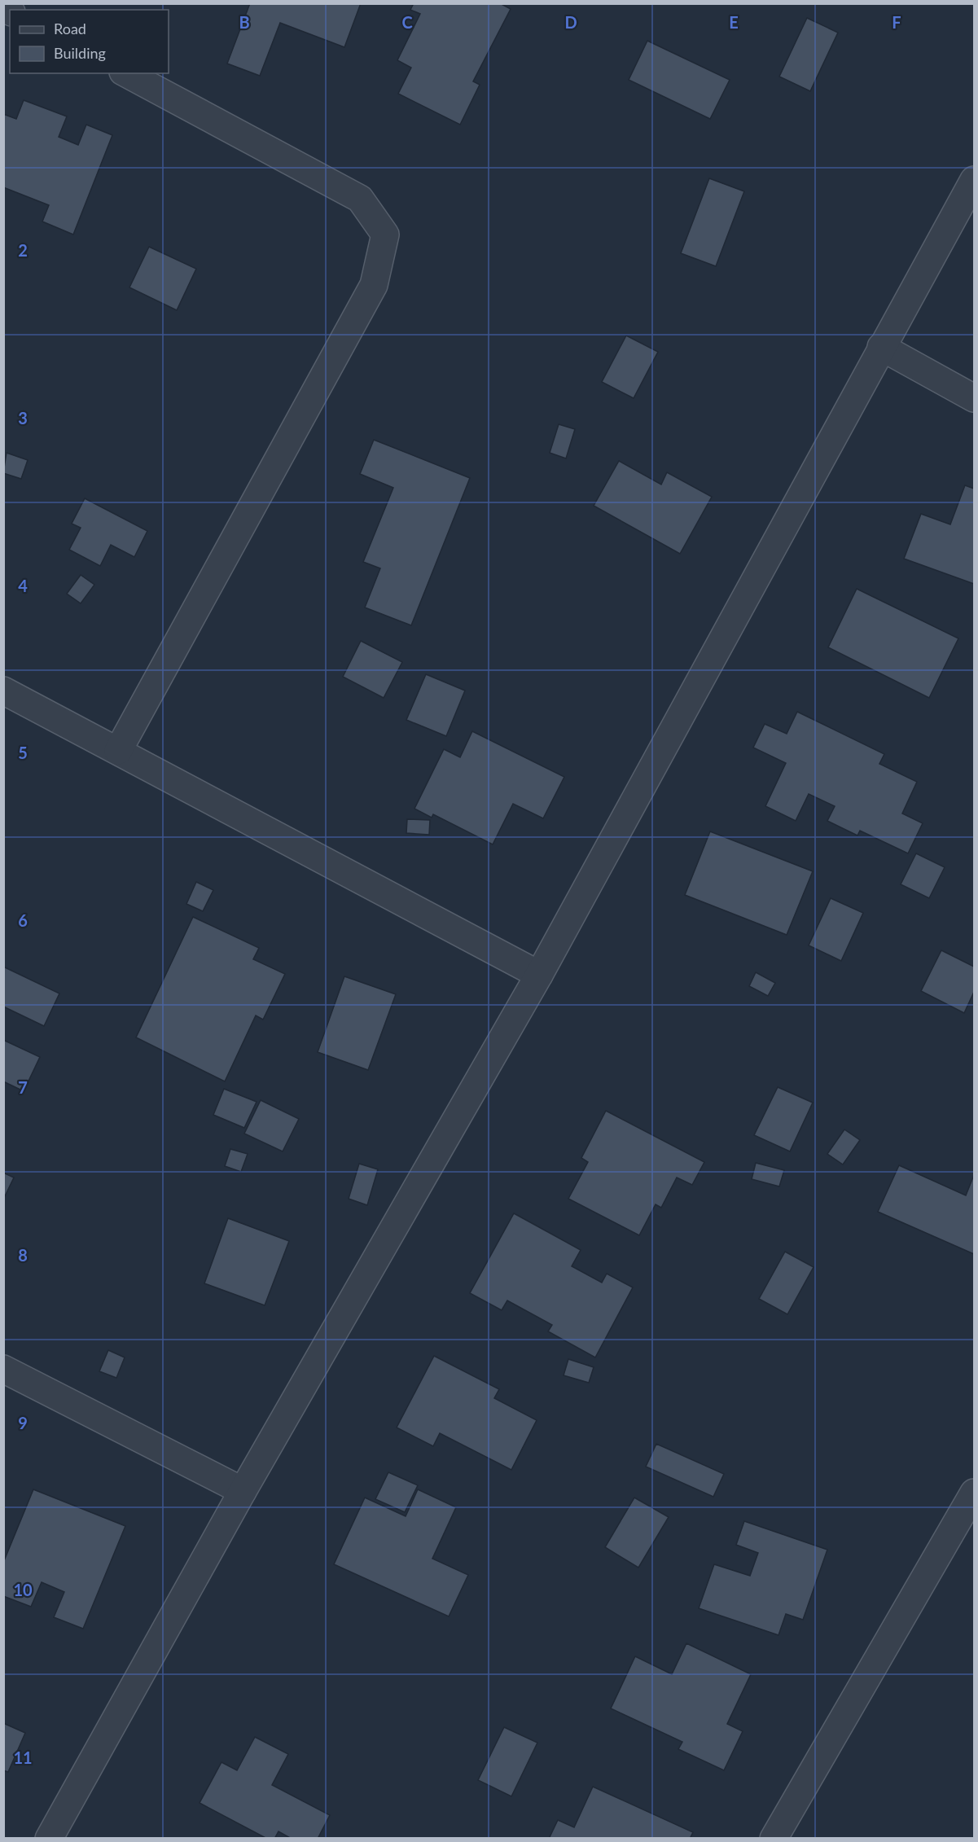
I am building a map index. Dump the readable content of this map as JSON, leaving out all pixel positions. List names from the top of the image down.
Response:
{
  "legend": ["Road", "Building"],
  "grid": {
    "columns": [
      "B",
      "C",
      "D",
      "E",
      "F"
    ],
    "rows": [
      "2",
      "3",
      "4",
      "5",
      "6",
      "7",
      "8",
      "9",
      "10",
      "11"
    ]
  }
}
